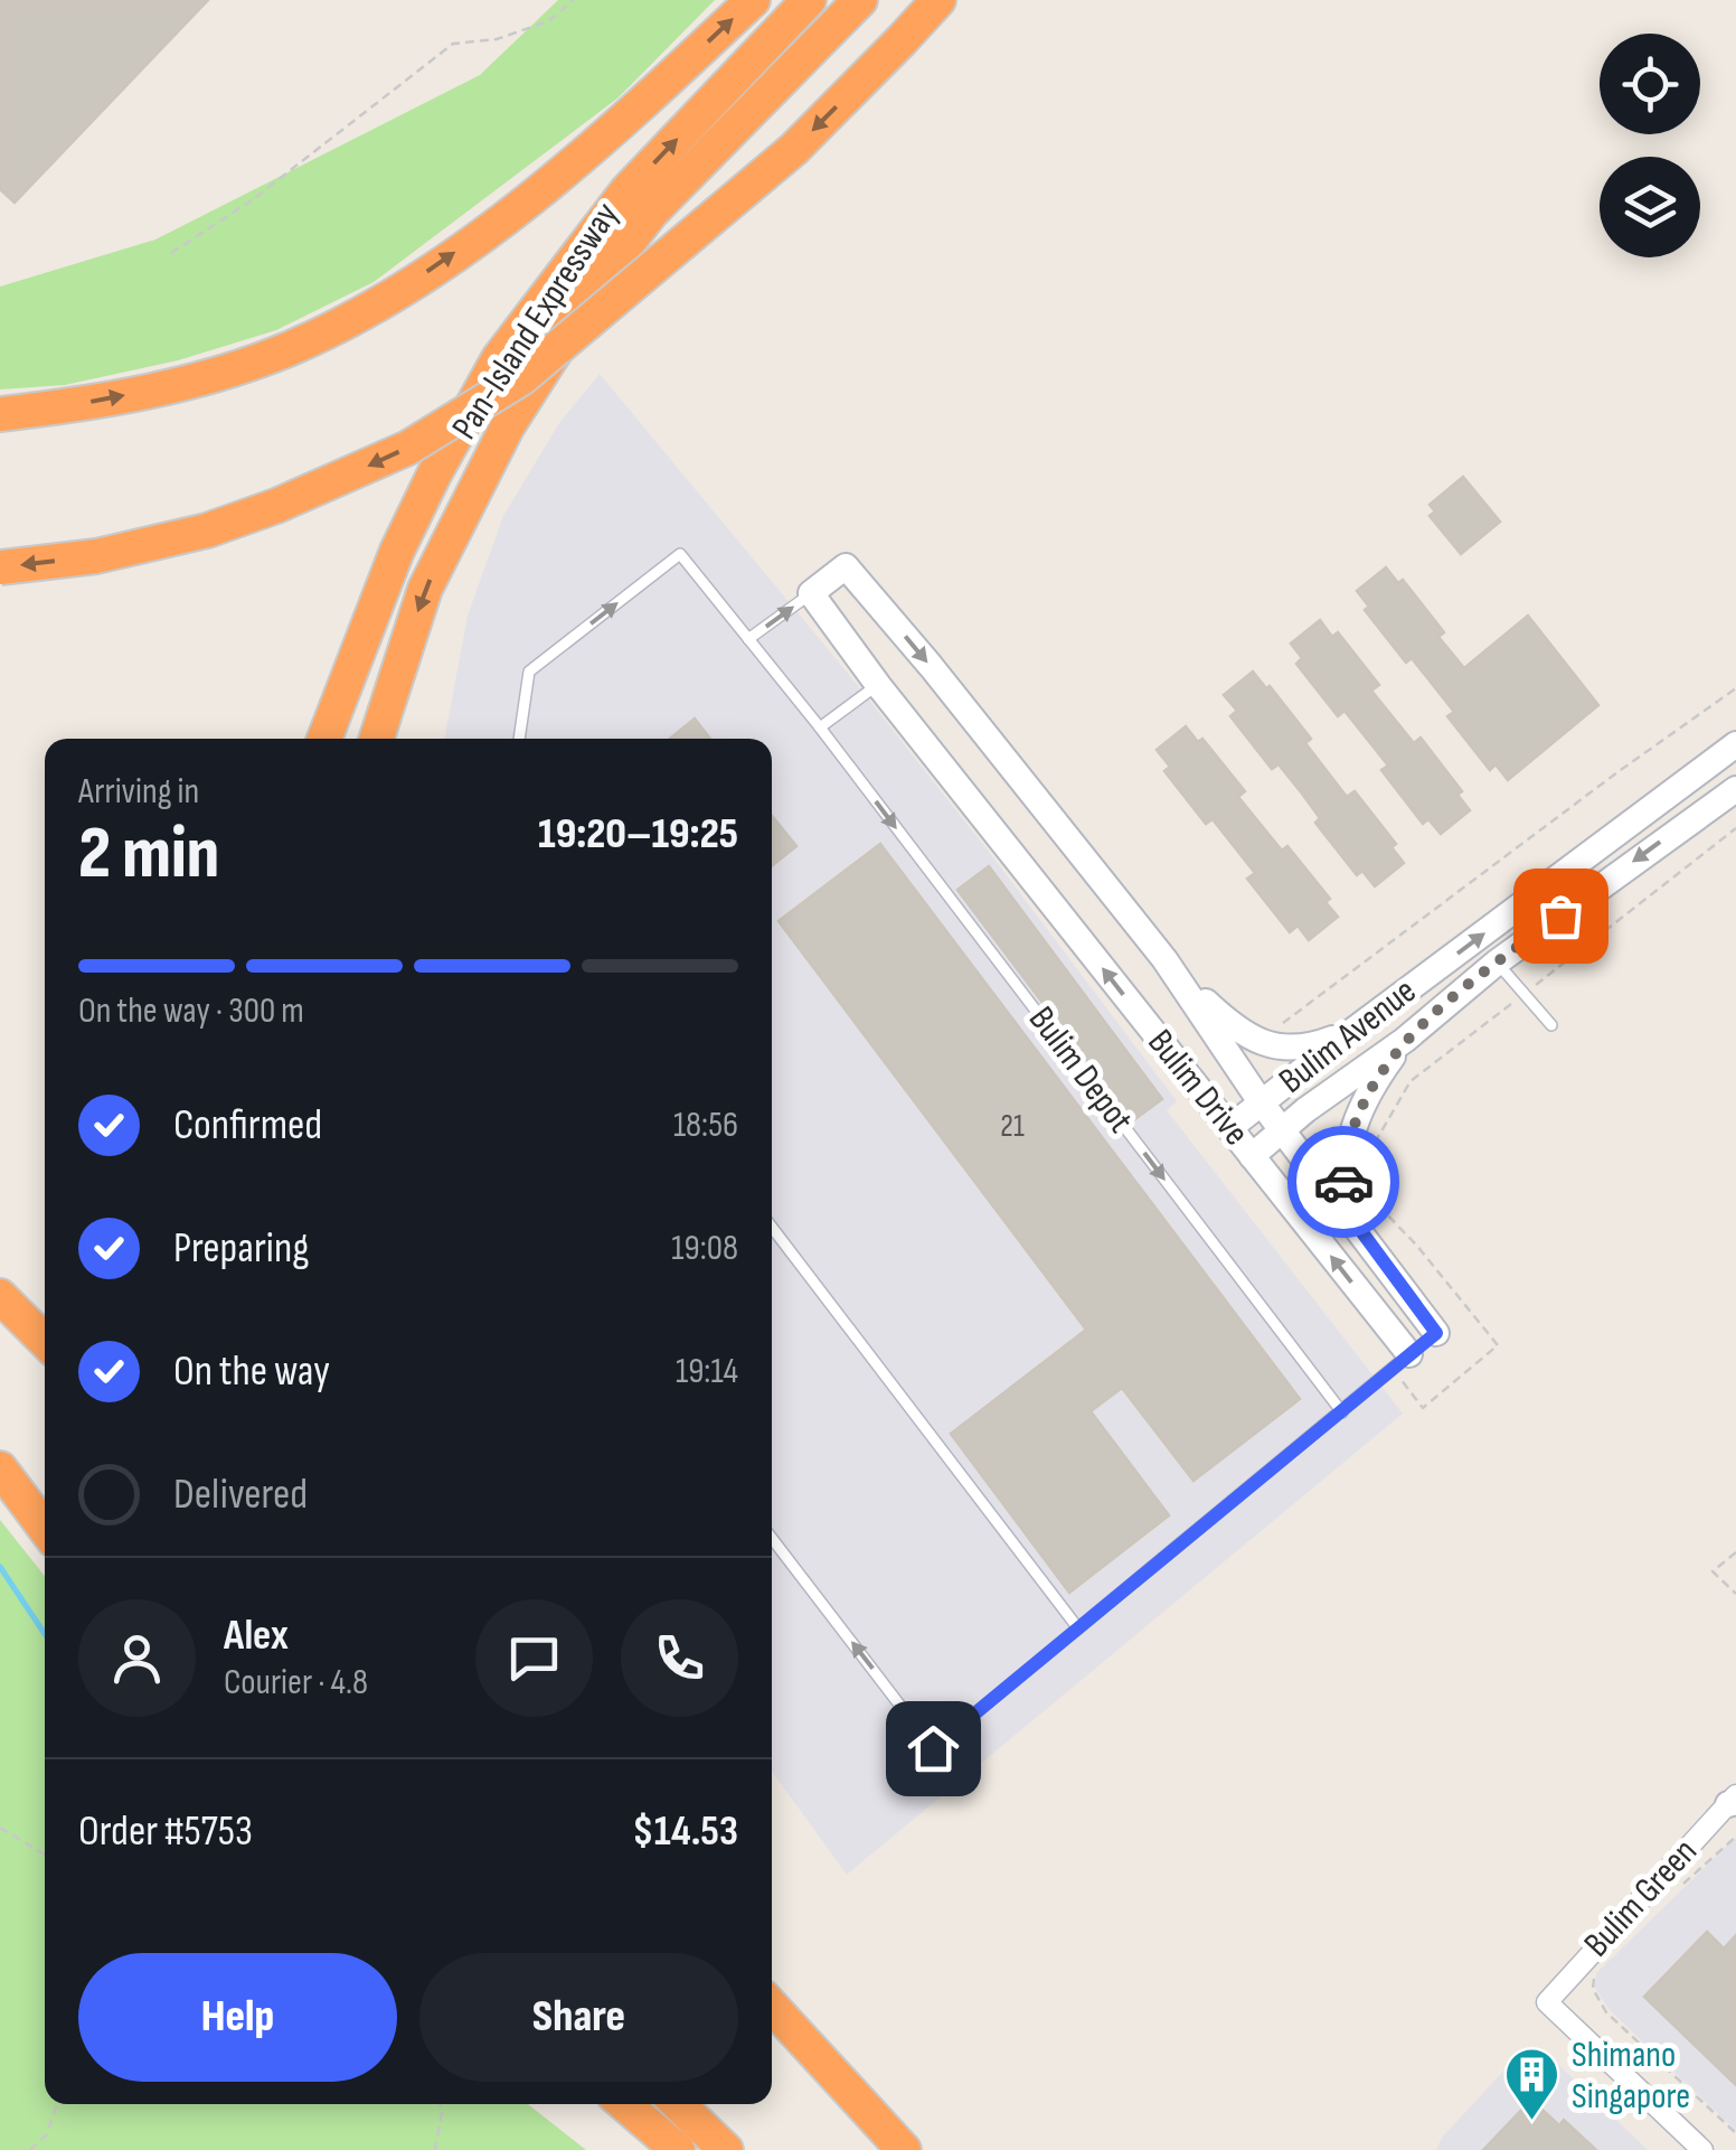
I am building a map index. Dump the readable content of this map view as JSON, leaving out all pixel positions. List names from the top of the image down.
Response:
{
  "streets": {
    "highway": ["Pan-Island Expressway"],
    "street": ["Bulim Avenue", "Bulim Drive", "Bulim Green"],
    "lane": ["Bulim Depot"]
  },
  "crossings": [
    ["Bulim Avenue", "Bulim Drive"]
  ],
  "places": {
    "building": ["Shimano Singapore"]
  },
  "house_numbers": ["21"],
  "page": {
    "heading": ["2 min", "Arriving in", "19:20–19:25"],
    "panel": [
      "Alex",
      "Courier · 4.8",
      "Order #5753",
      "$14.53"
    ],
    "bar": "On the way · 300 m",
    "list": [
      ["Confirmed", "18:56"],
      ["Preparing", "19:08"],
      ["On the way", "19:14"],
      "Delivered"
    ],
    "buttons": ["Help", "Share"]
  }
}
